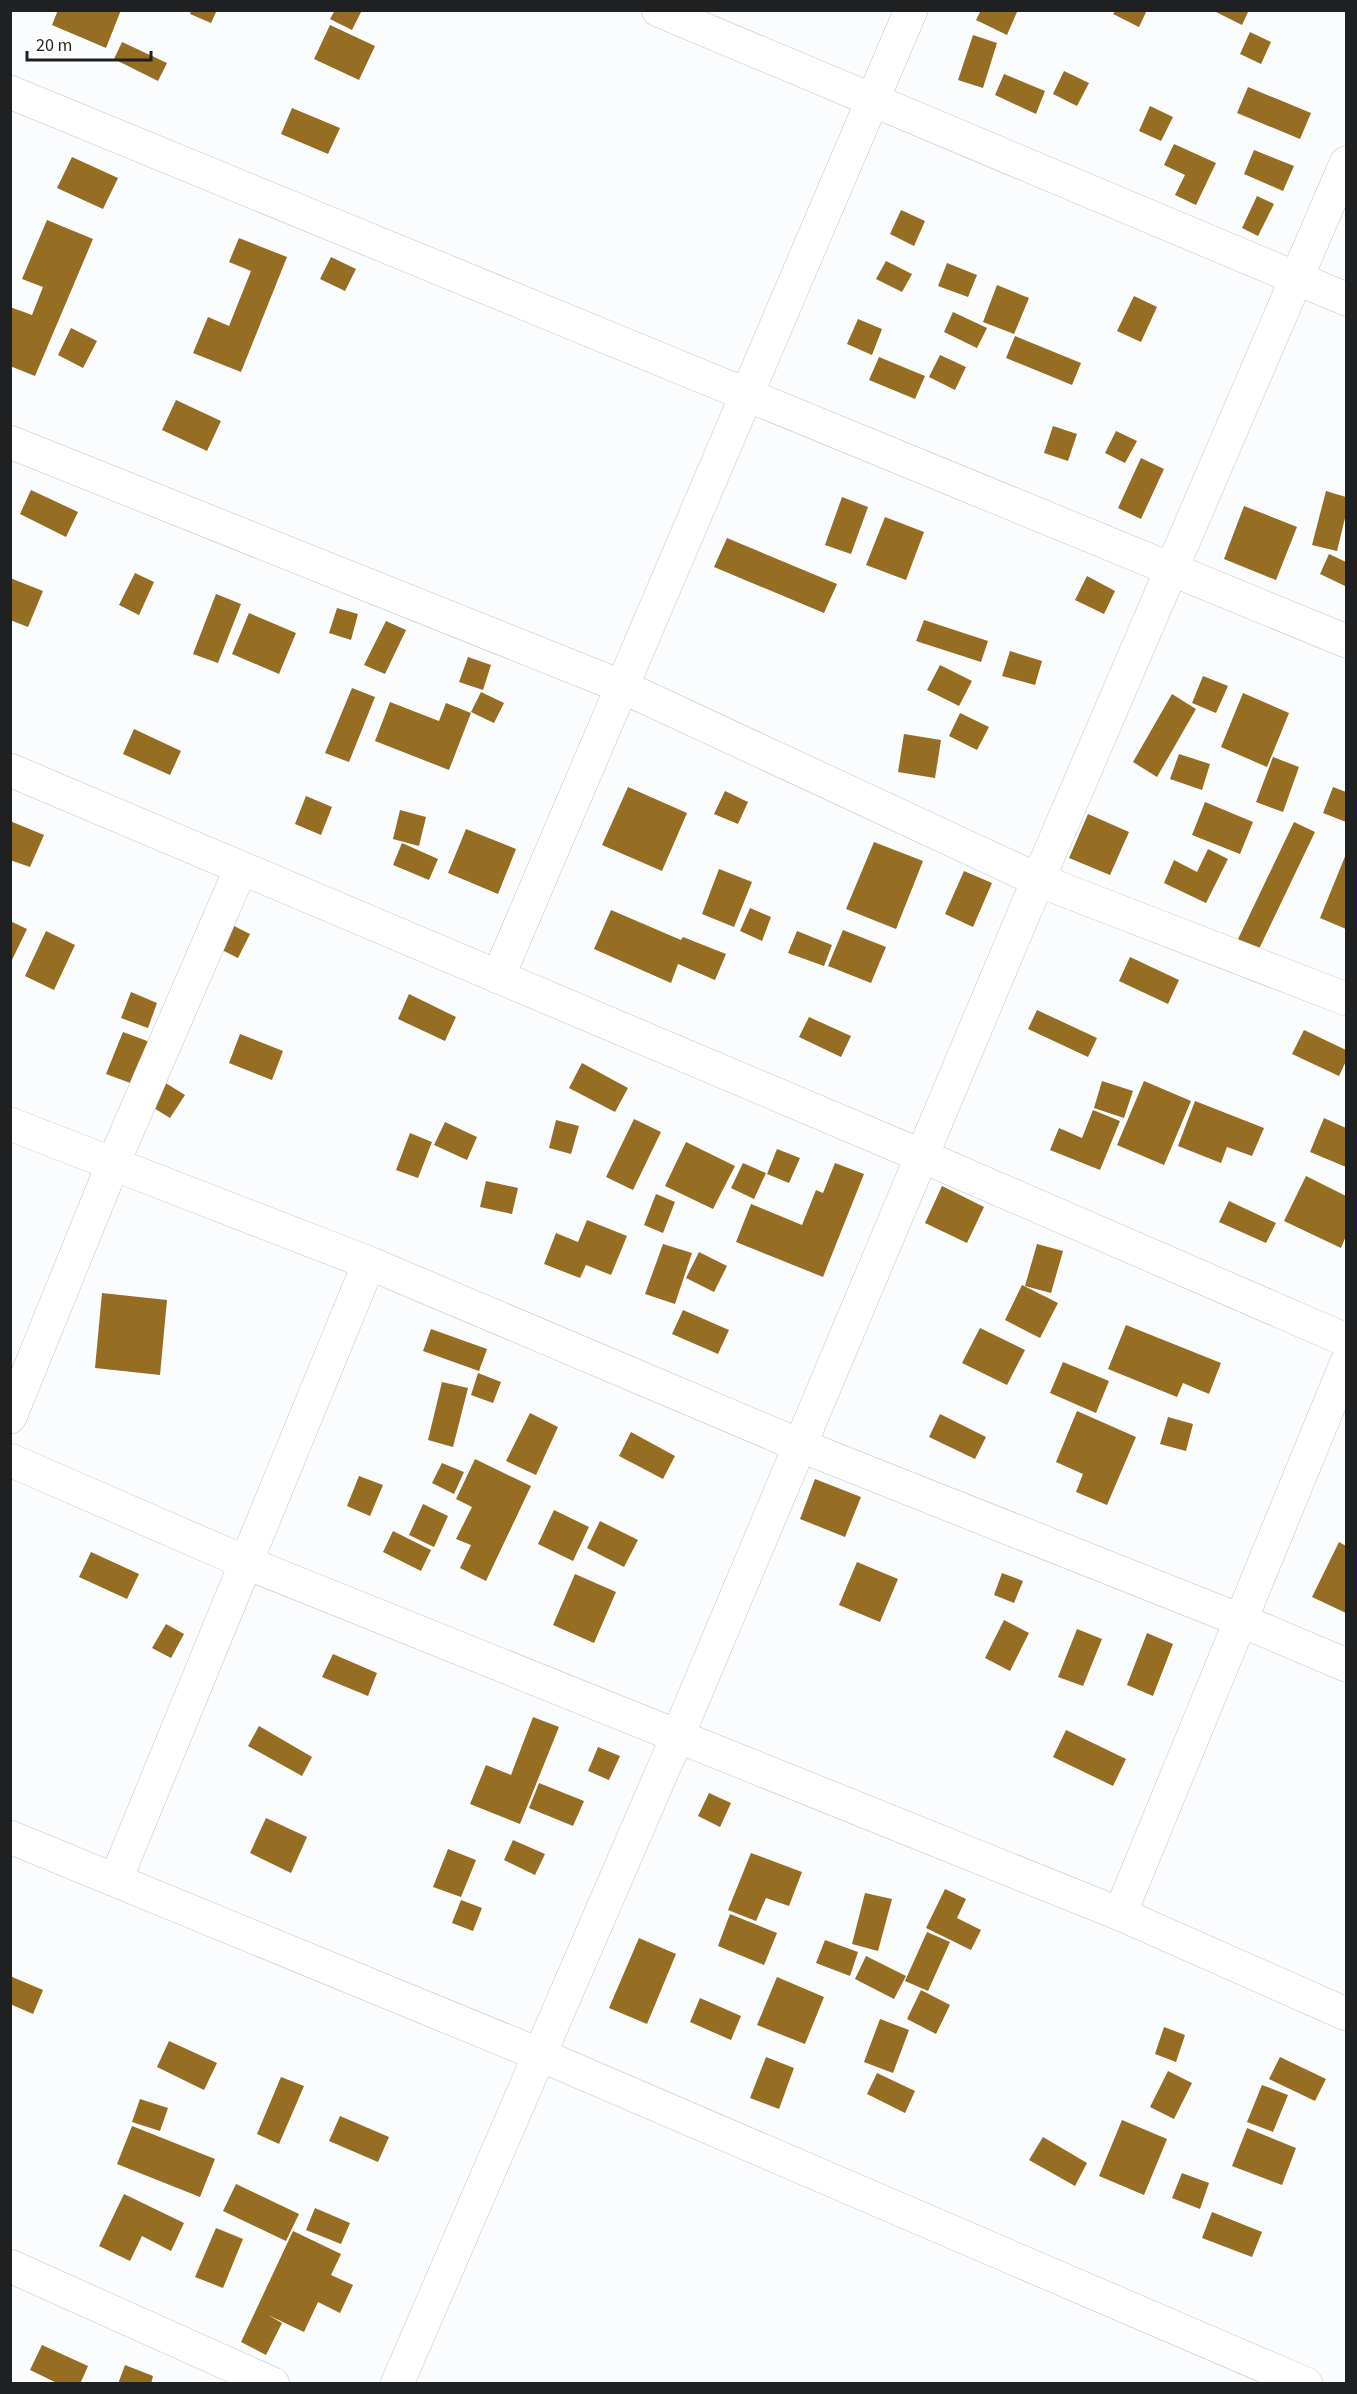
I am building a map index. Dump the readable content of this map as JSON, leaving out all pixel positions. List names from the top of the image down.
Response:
{
  "scale_bar": "20 m"
}
